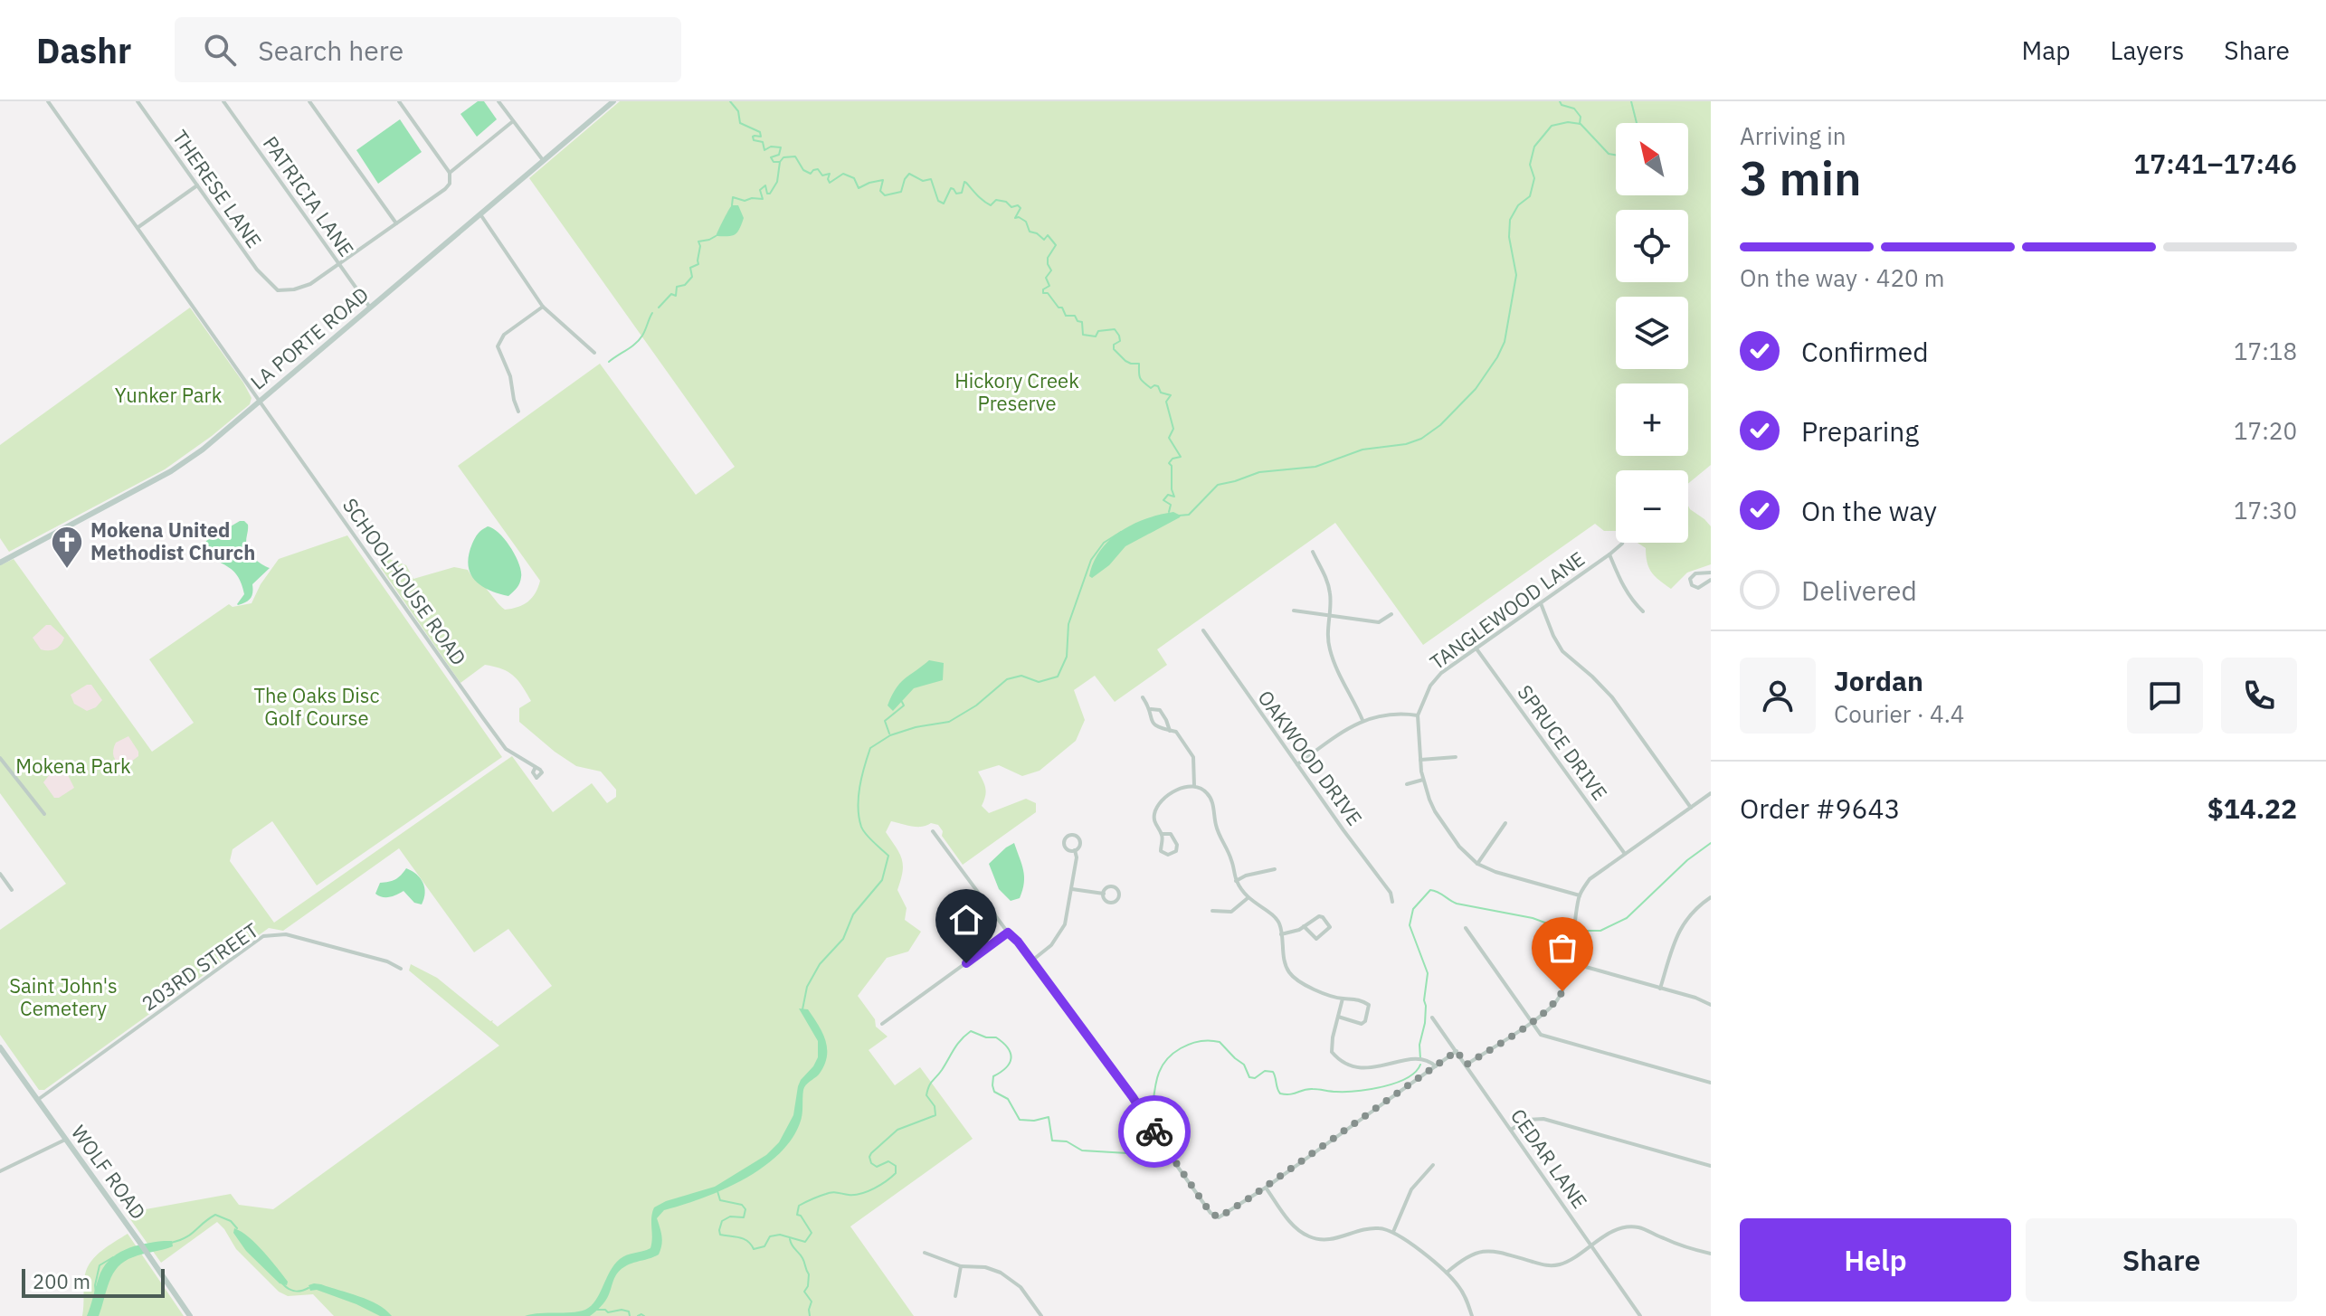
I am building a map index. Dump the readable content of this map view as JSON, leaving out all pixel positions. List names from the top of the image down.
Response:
{
  "streets": {
    "street": [
      "THERESE LANE",
      "PATRICIA LANE",
      "LA PORTE ROAD",
      "SCHOOLHOUSE ROAD",
      "TANGLEWOOD LANE",
      "SPRUCE DRIVE",
      "OAKWOOD DRIVE",
      "203RD STREET",
      "CEDAR LANE",
      "WOLF ROAD"
    ]
  },
  "crossings": [
    ["THERESE LANE", "PATRICIA LANE"],
    ["PATRICIA LANE", "LA PORTE ROAD"],
    ["LA PORTE ROAD", "SCHOOLHOUSE ROAD"],
    ["TANGLEWOOD LANE", "SPRUCE DRIVE"],
    ["203RD STREET", "WOLF ROAD"]
  ],
  "parks": [
    "Hickory Creek Preserve",
    "Yunker Park",
    "The Oaks Disc Golf Course",
    "Mokena Park",
    "Saint John's Cemetery"
  ],
  "places": {
    "church": ["Mokena United Methodist Church"]
  },
  "scale_bar": "200 m",
  "north": "top left",
  "page": {
    "header": "Dashr",
    "search": "Search here",
    "nav": ["Map", "Layers", "Share"],
    "heading": ["3 min", "Arriving in", "17:41–17:46"],
    "panel": [
      "Jordan",
      "Courier · 4.4",
      "Order #9643",
      "$14.22"
    ],
    "map_buttons": ["+", "−"],
    "bar": "On the way · 420 m",
    "list": [
      ["Confirmed", "17:18"],
      ["Preparing", "17:20"],
      ["On the way", "17:30"],
      "Delivered"
    ],
    "buttons": ["Help", "Share"],
    "scale": "200 m"
  }
}
